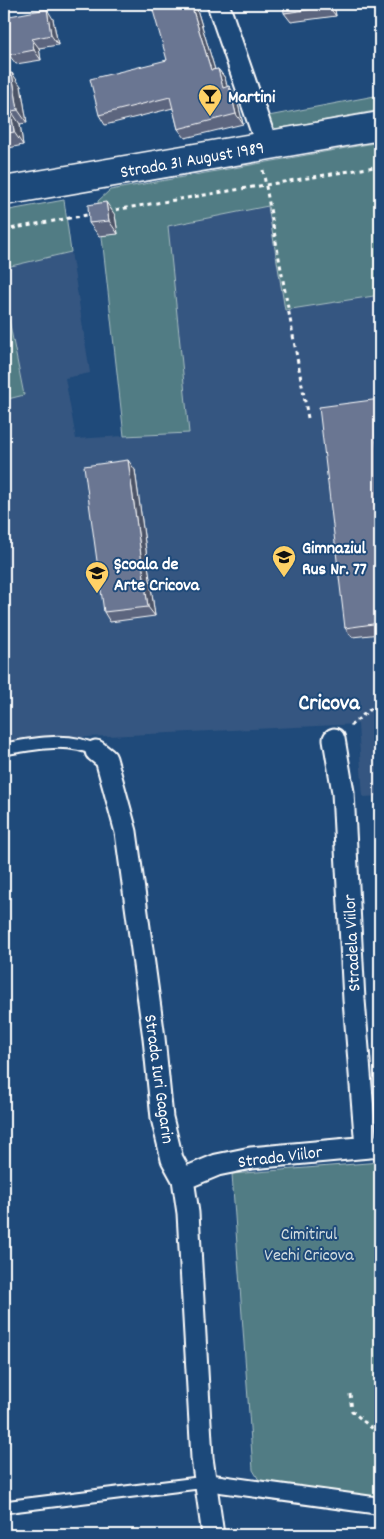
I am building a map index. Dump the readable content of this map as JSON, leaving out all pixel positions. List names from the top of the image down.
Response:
{
  "streets": {
    "street": [
      "Strada 31 August 1989",
      "Stradela Viilor",
      "Strada Iuri Gagarin",
      "Strada Viilor"
    ]
  },
  "crossings": [
    ["Stradela Viilor", "Strada Viilor"],
    ["Strada Iuri Gagarin", "Strada Viilor"]
  ],
  "districts": ["Cricova"],
  "parks": ["Cimitirul Vechi Cricova"],
  "places": {
    "bar": ["Martini"],
    "school or university": ["Gimnaziul Rus Nr. 77", "Școala de Arte Cricova"]
  }
}
